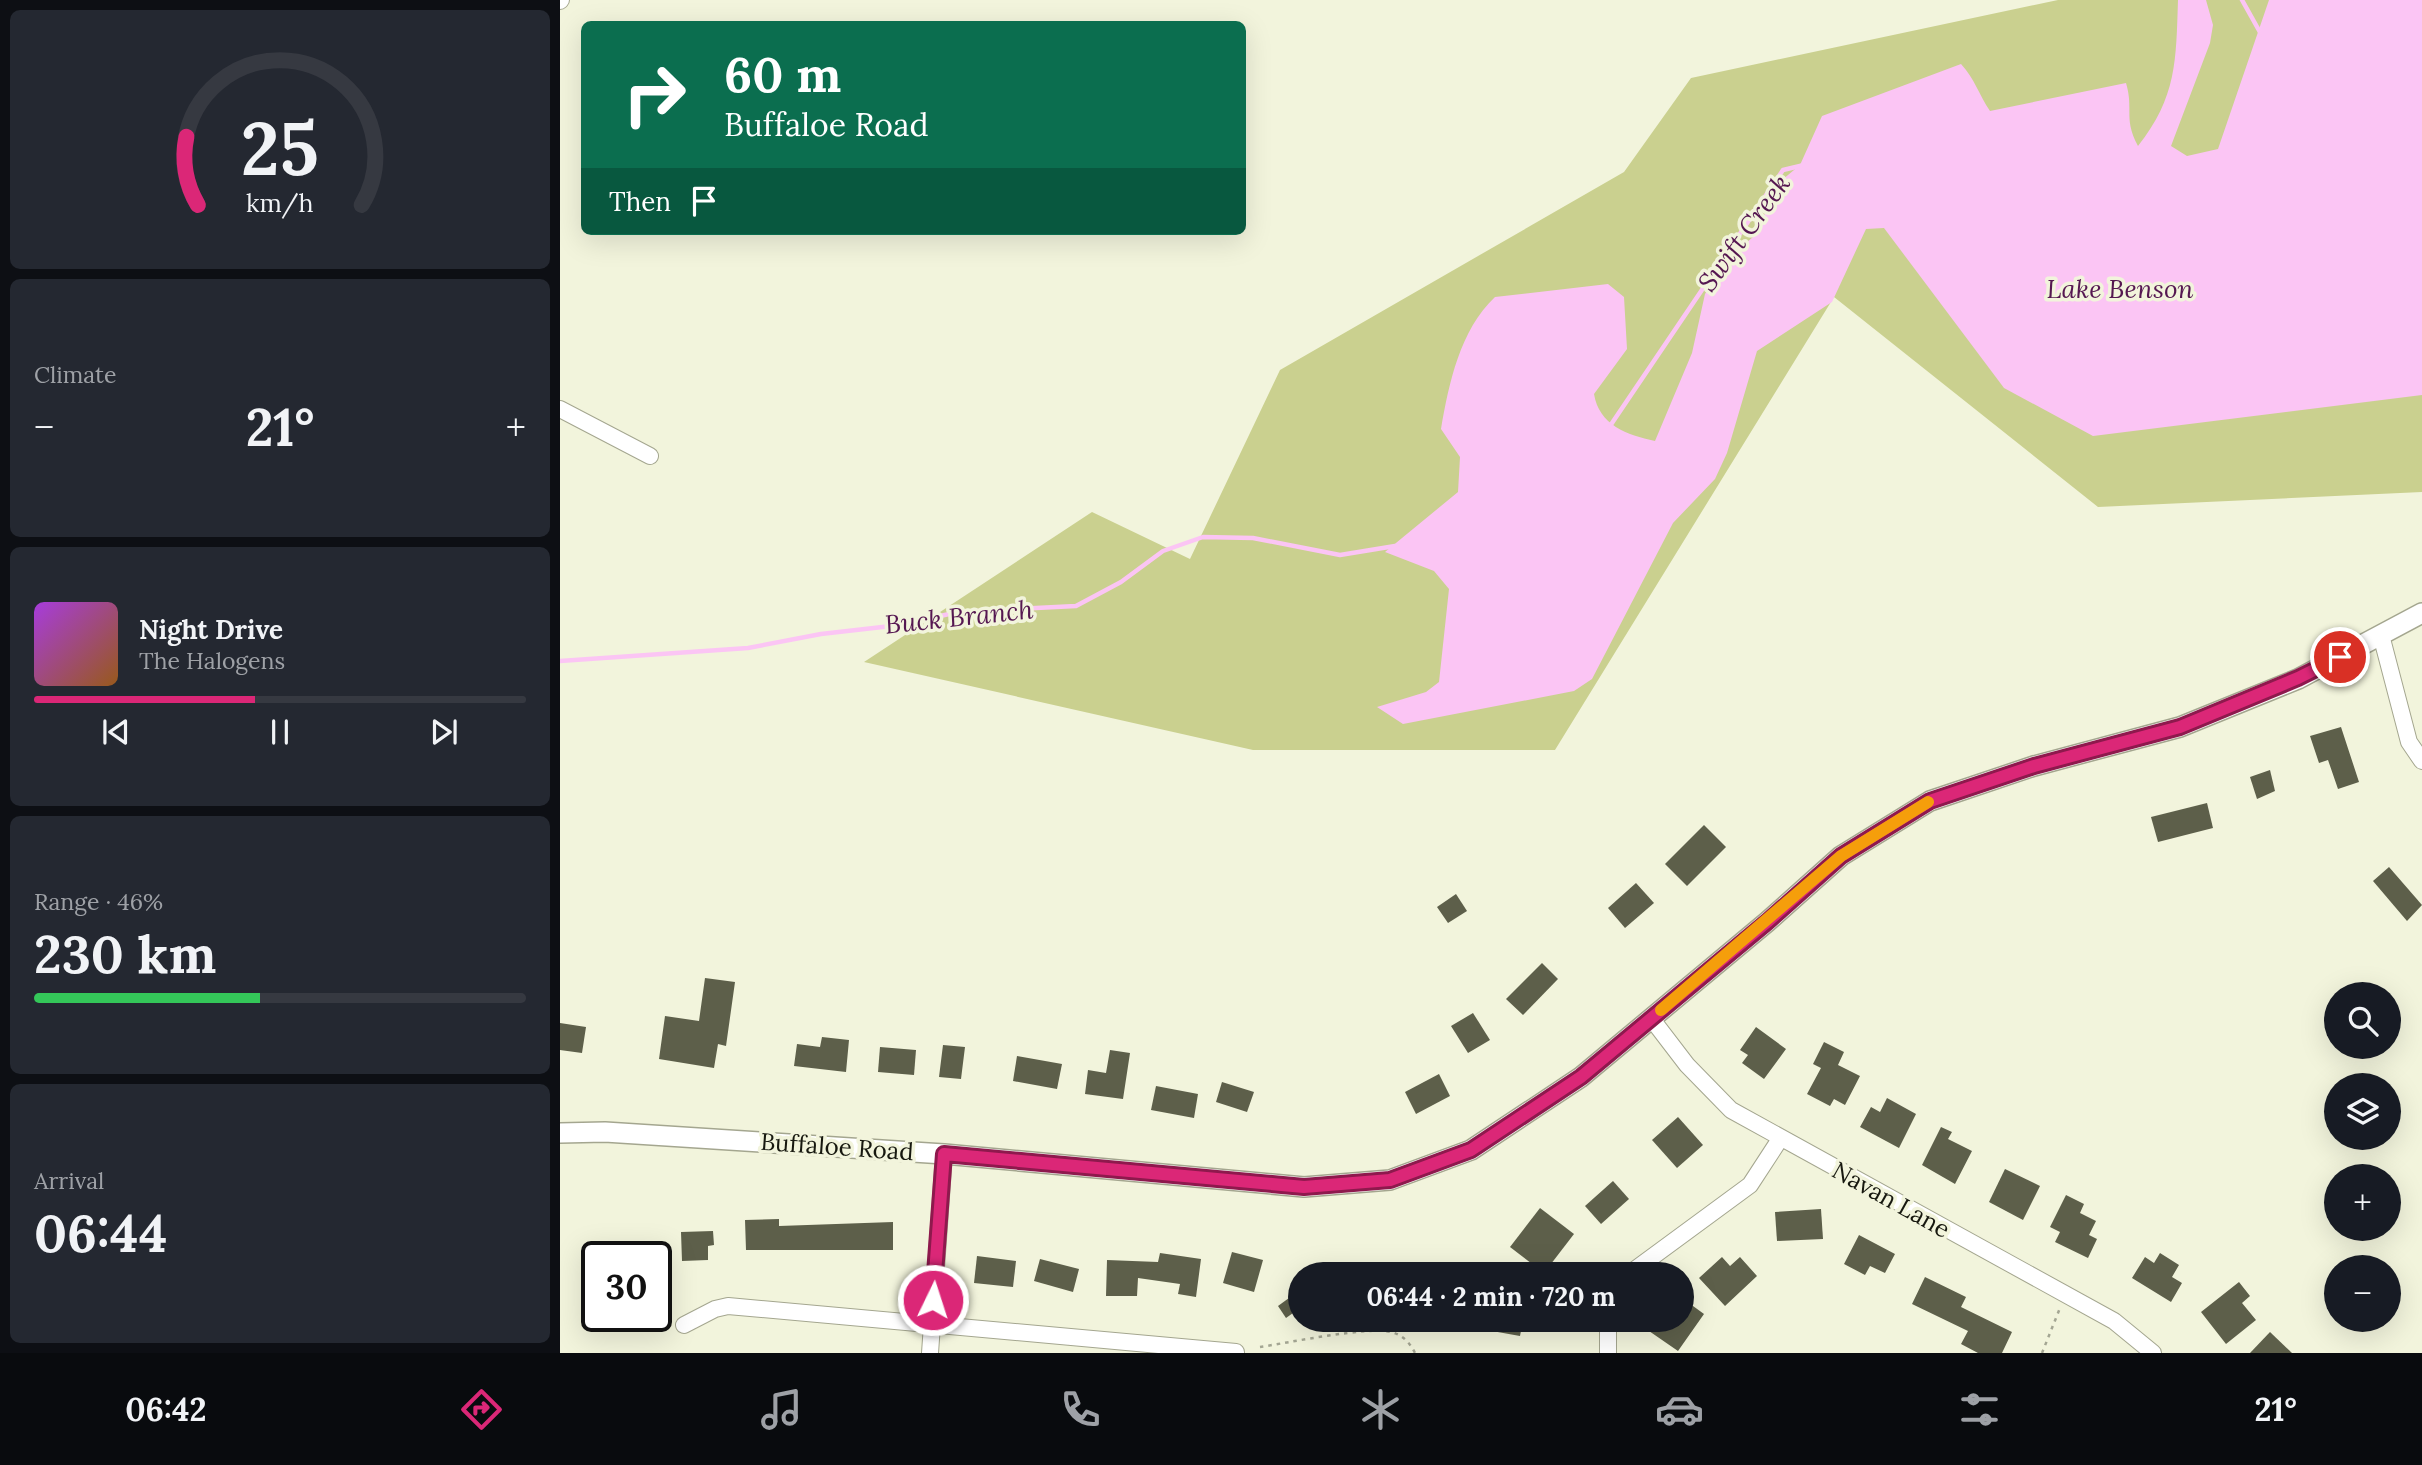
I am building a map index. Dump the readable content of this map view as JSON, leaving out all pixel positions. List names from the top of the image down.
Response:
{
  "streets": {
    "street": ["Buffaloe Road", "Navan Lane"]
  },
  "crossings": [
    ["Buffaloe Road", "Navan Lane"]
  ],
  "water": ["Swift Creek", "Lake Benson", "Buck Branch"],
  "page": {
    "turn": ["60 m", "Buffaloe Road"],
    "then": "Then",
    "tile": [
      "Climate",
      ["Range · 46%", "230 km"],
      ["Arrival", "06:44"]
    ],
    "heat": ["−", "21°", "+"],
    "song": ["Night Drive", "The Halogens"],
    "map_buttons": ["+", "−"],
    "limit": "30",
    "trip": "06:44 · 2 min · 720 m",
    "tabs": ["06:42", "21°"],
    "gauge": ["25", "km/h"]
  }
}
